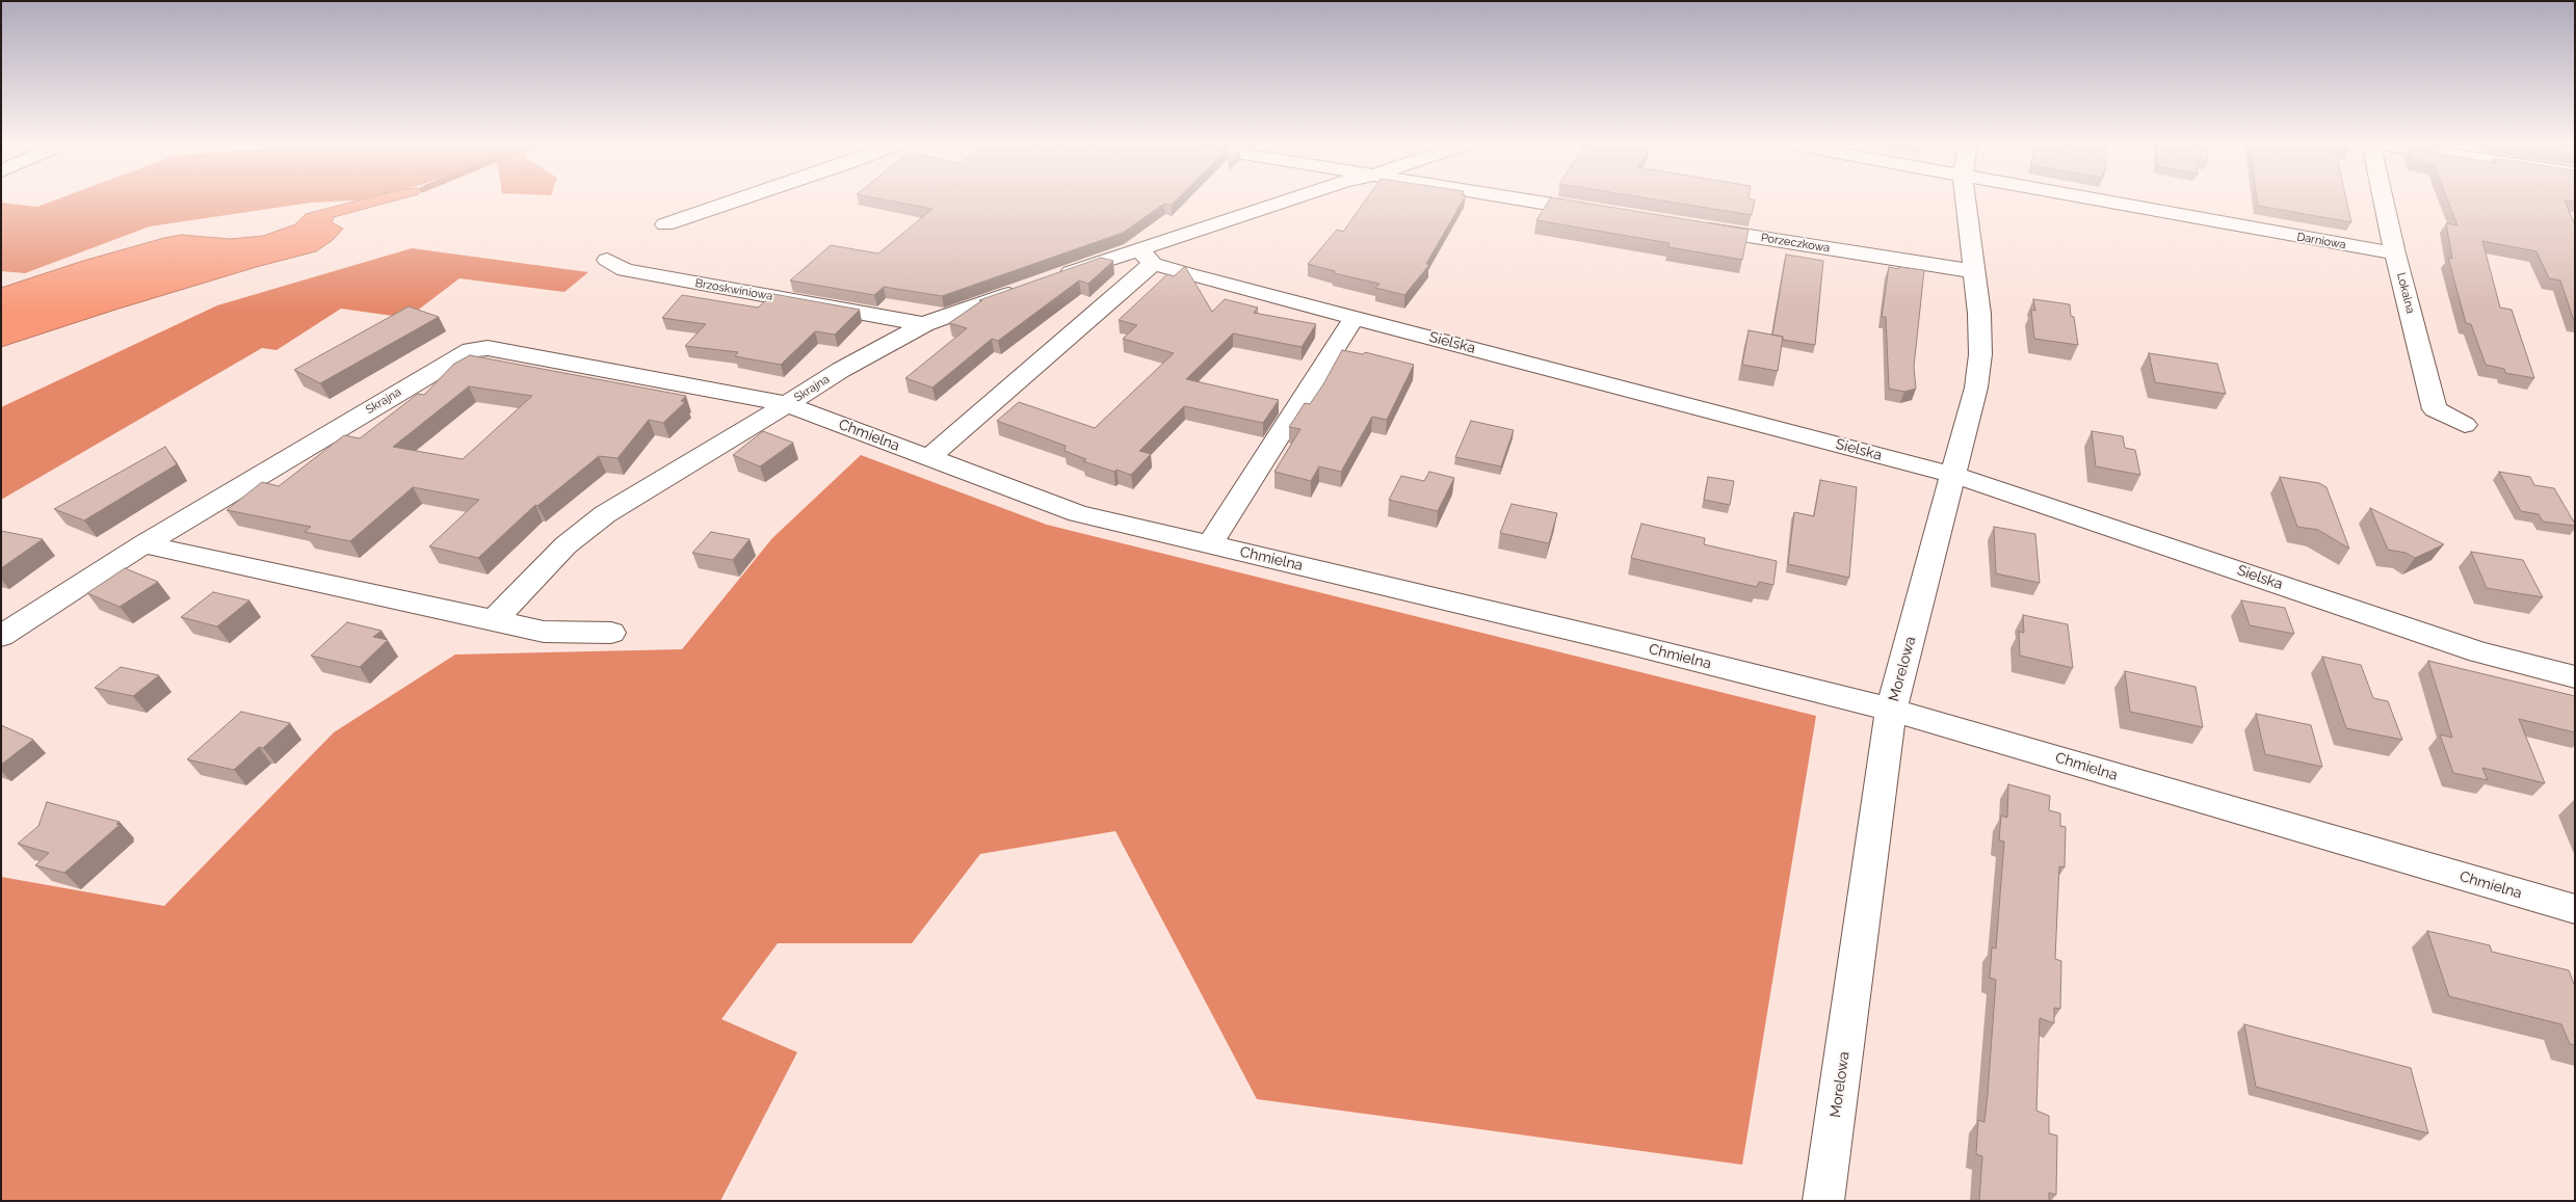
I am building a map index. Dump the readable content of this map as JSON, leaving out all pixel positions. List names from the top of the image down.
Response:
{
  "streets": {
    "street": [
      "Darniowa",
      "Porzeczkowa",
      "Brzoskwiniowa",
      "Lokalna",
      "Sielska",
      "Skrajna",
      "Chmielna",
      "Morelowa"
    ]
  },
  "crossings": [
    ["Darniowa", "Lokalna"],
    ["Porzeczkowa", "Morelowa"],
    ["Brzoskwiniowa", "Skrajna"],
    ["Sielska", "Skrajna"],
    ["Sielska", "Morelowa"],
    ["Skrajna", "Chmielna"],
    ["Chmielna", "Morelowa"]
  ]
}
